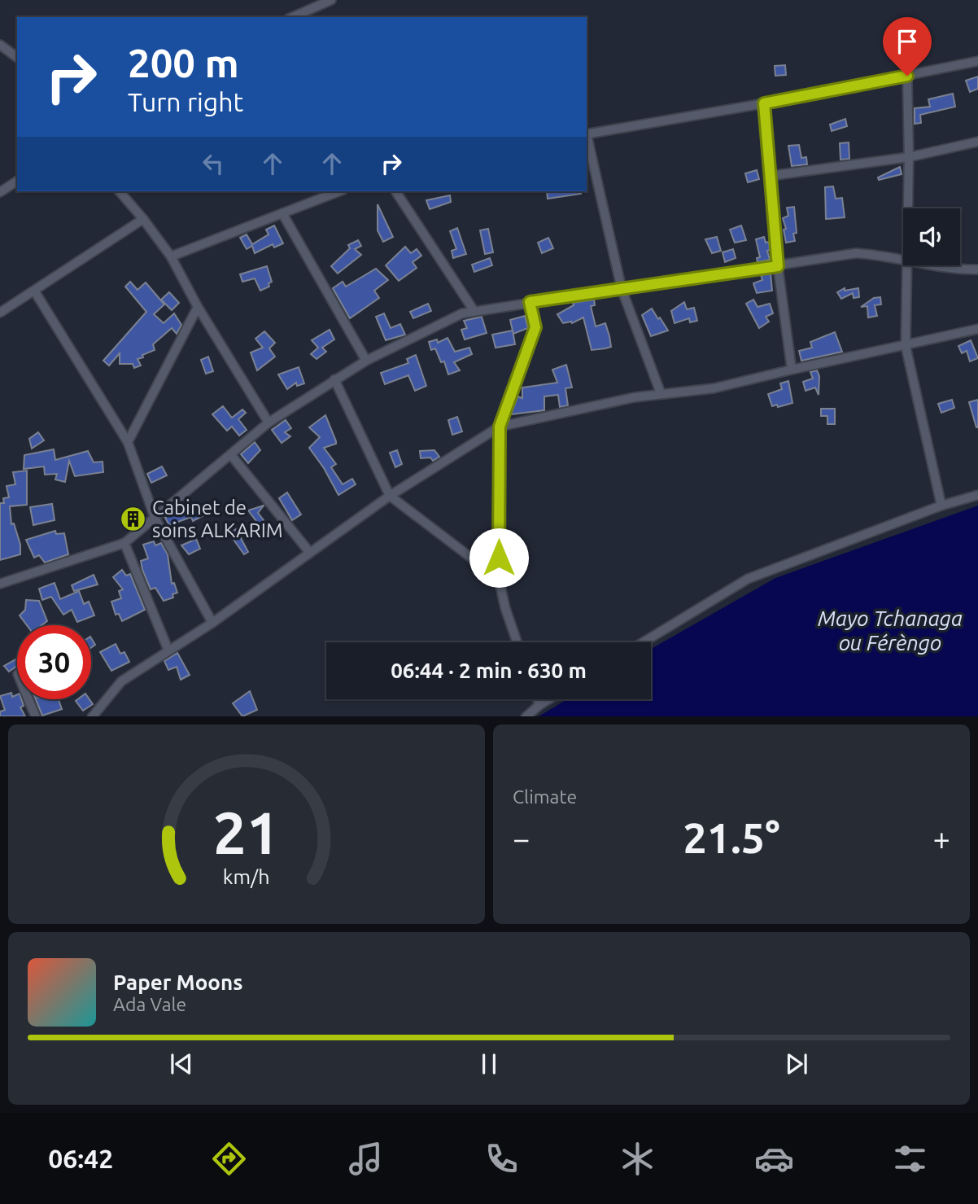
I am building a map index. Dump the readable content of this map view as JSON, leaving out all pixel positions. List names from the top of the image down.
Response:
{
  "water": ["Mayo Tchanaga ou Férèngo"],
  "places": {
    "building": ["Cabinet de soins ALKARIM"]
  },
  "page": {
    "turn": ["200 m", "Turn right"],
    "limit": "30",
    "trip": "06:44 · 2 min · 630 m",
    "tile": "Climate",
    "heat": ["−", "21.5°", "+"],
    "song": ["Paper Moons", "Ada Vale"],
    "tabs": "06:42",
    "gauge": ["21", "km/h"]
  }
}
